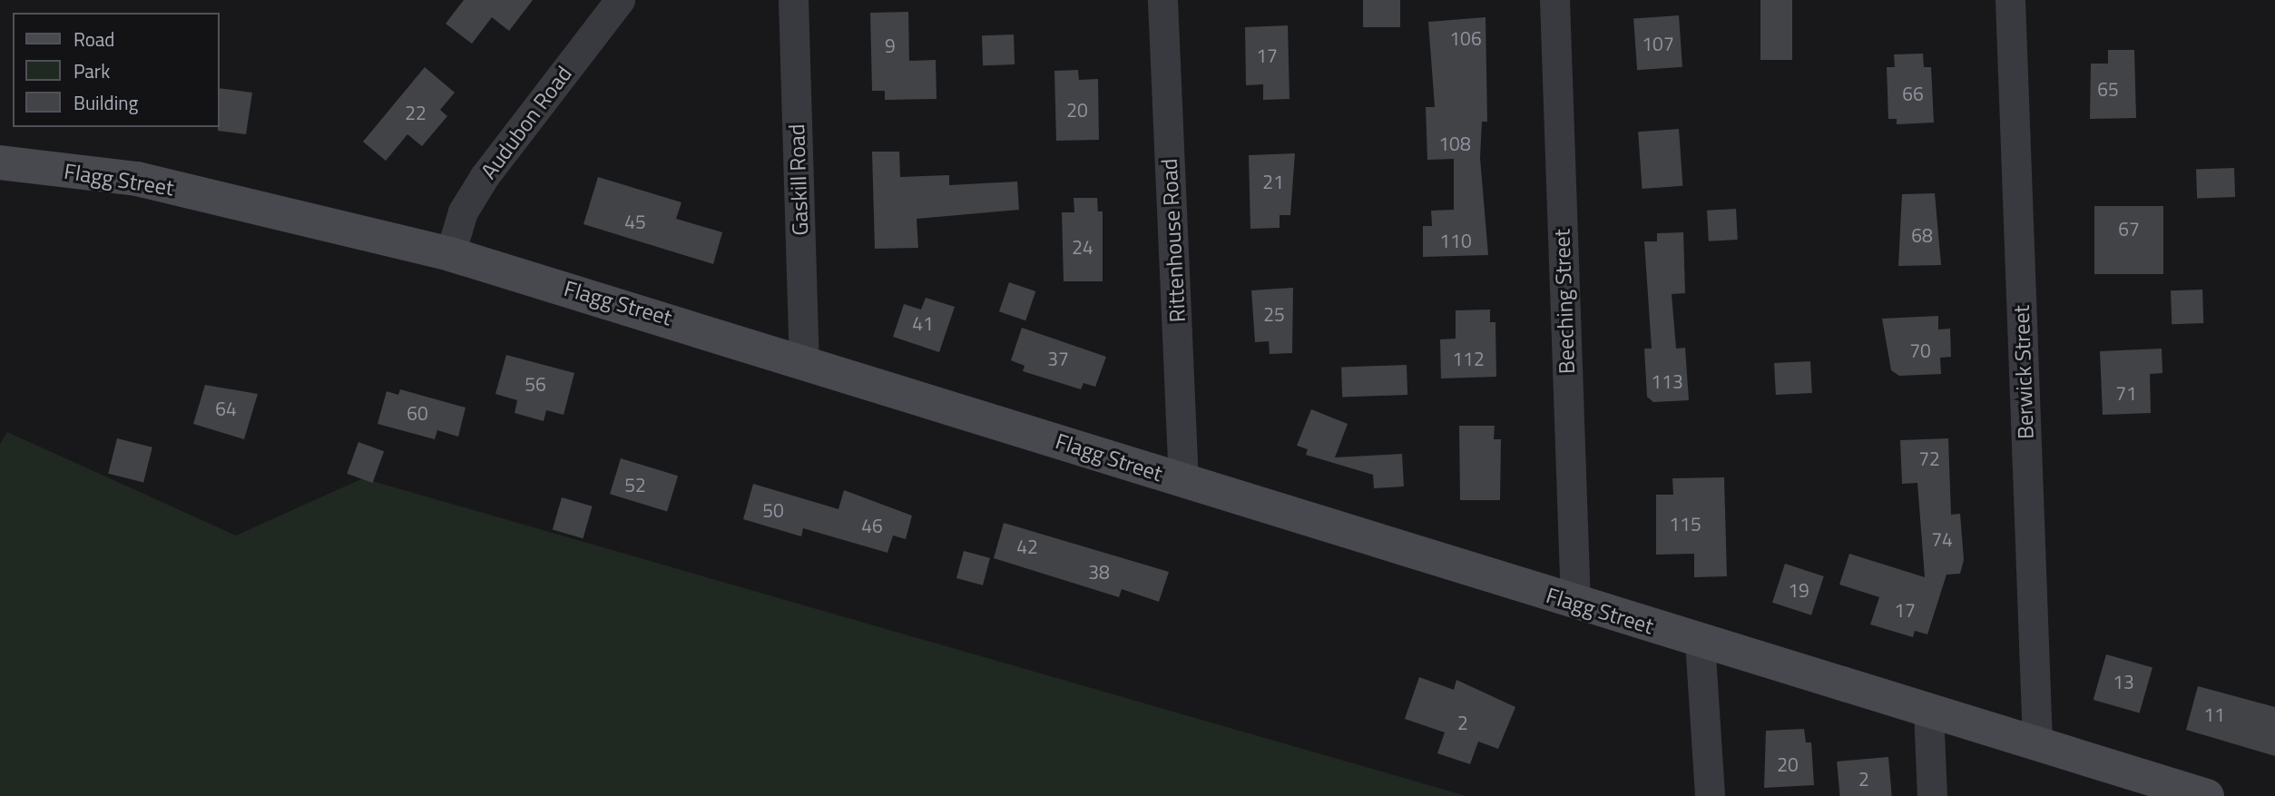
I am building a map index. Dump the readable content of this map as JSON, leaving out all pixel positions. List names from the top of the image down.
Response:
{
  "streets": {
    "street": [
      "Audubon Road",
      "Flagg Street",
      "Gaskill Road",
      "Rittenhouse Road",
      "Beeching Street",
      "Berwick Street"
    ]
  },
  "crossings": [
    ["Audubon Road", "Flagg Street"],
    ["Flagg Street", "Gaskill Road"],
    ["Flagg Street", "Rittenhouse Road"],
    ["Flagg Street", "Beeching Street"],
    ["Flagg Street", "Berwick Street"]
  ],
  "house_numbers": [
    "106",
    "107",
    "9",
    "17",
    "65",
    "66",
    "20",
    "22",
    "108",
    "21",
    "45",
    "67",
    "68",
    "110",
    "24",
    "25",
    "41",
    "70",
    "37",
    "112",
    "113",
    "56",
    "71",
    "64",
    "60",
    "72",
    "52",
    "50",
    "115",
    "46",
    "74",
    "42",
    "38",
    "19",
    "17",
    "13",
    "11",
    "2",
    "20",
    "2"
  ],
  "legend": ["Road", "Park", "Building"]
}
